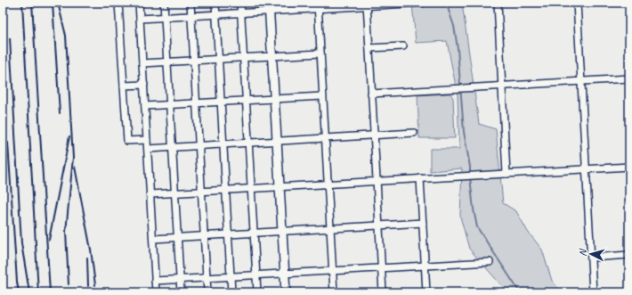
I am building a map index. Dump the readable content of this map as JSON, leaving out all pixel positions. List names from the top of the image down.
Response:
{
  "north": "left"
}
